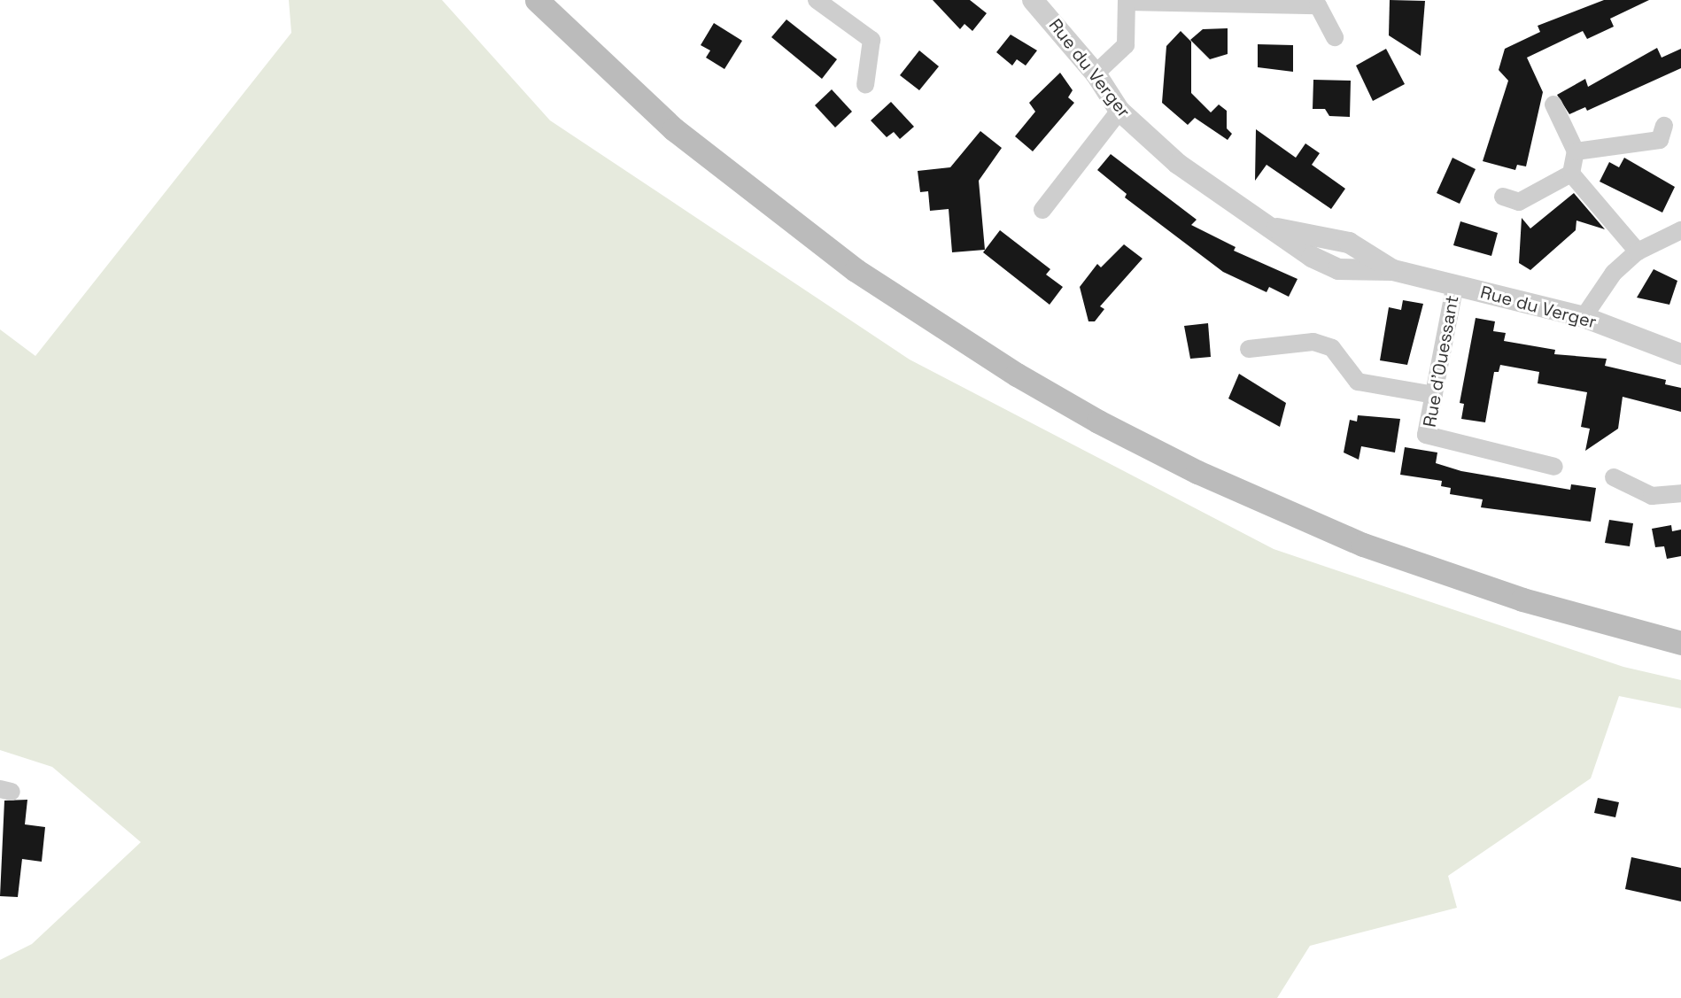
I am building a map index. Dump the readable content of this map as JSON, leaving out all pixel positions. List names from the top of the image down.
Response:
{
  "streets": {
    "street": ["Rue du Verger", "Rue d'Ouessant"]
  },
  "crossings": [
    ["Rue du Verger", "Rue d'Ouessant"]
  ]
}
